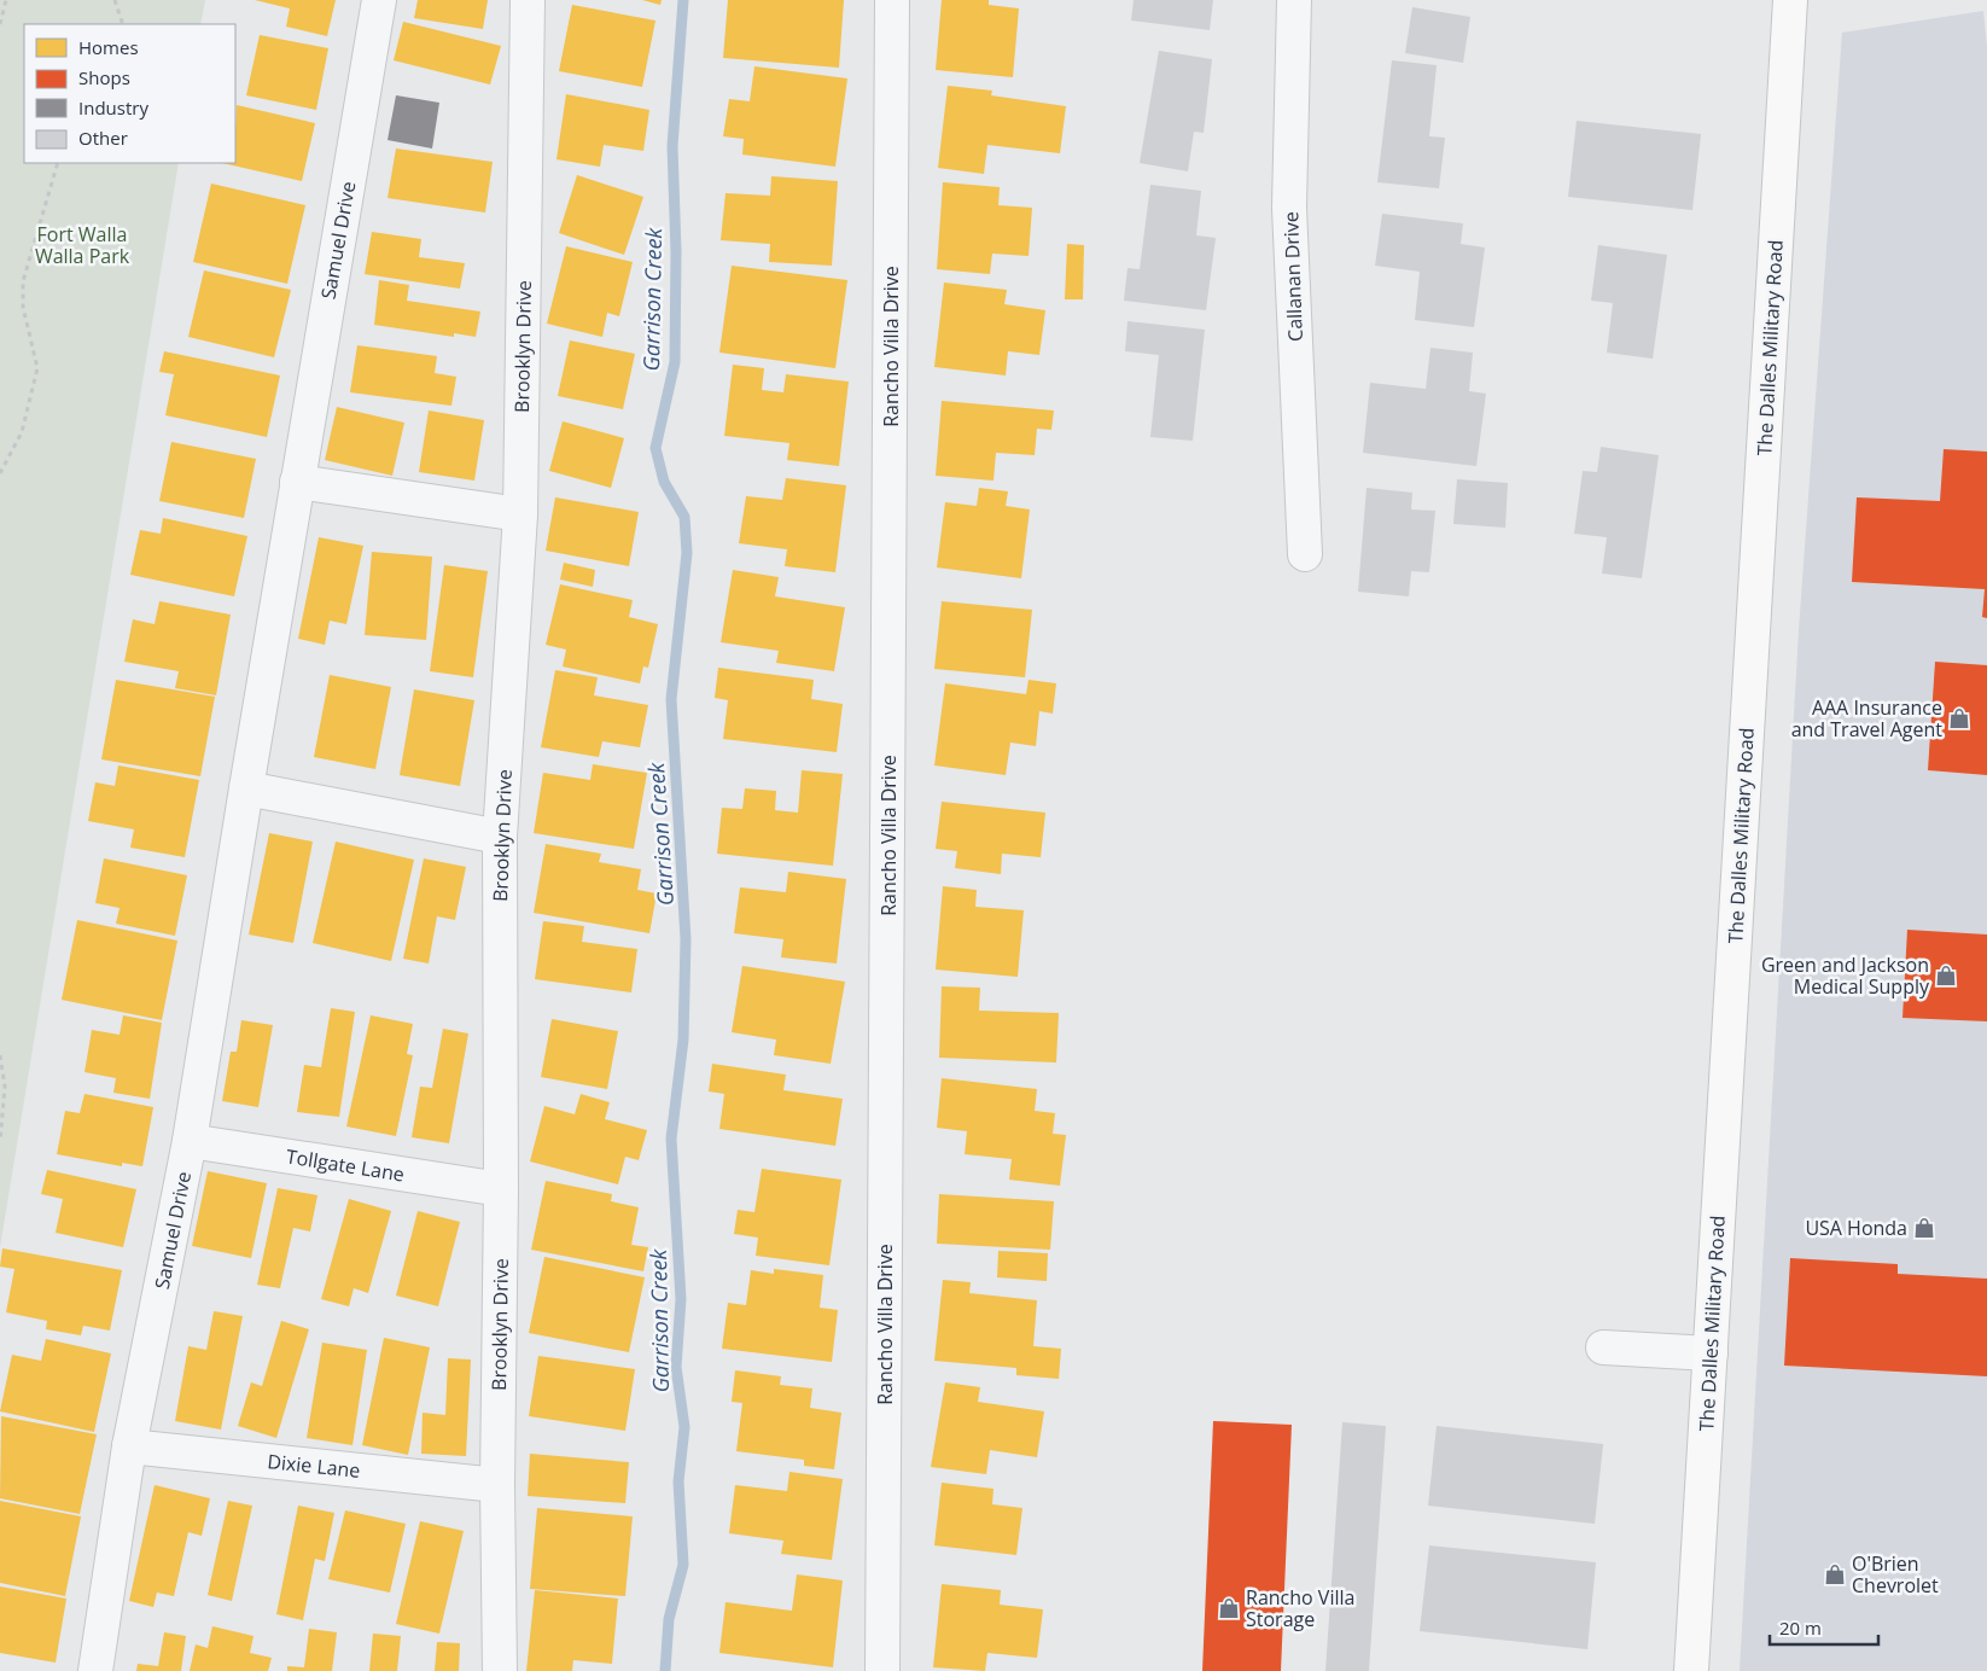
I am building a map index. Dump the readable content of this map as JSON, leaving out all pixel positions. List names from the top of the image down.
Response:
{
  "streets": {
    "main road": ["The Dalles Military Road"],
    "street": [
      "Samuel Drive",
      "Callanan Drive",
      "Brooklyn Drive",
      "Rancho Villa Drive",
      "Tollgate Lane",
      "Dixie Lane"
    ]
  },
  "crossings": [
    ["Samuel Drive", "Tollgate Lane"],
    ["Samuel Drive", "Dixie Lane"],
    ["Brooklyn Drive", "Tollgate Lane"],
    ["Brooklyn Drive", "Dixie Lane"]
  ],
  "water": ["Garrison Creek"],
  "parks": ["Fort Walla Walla Park"],
  "places": {
    "shop": [
      "AAA Insurance and Travel Agent",
      "Green and Jackson Medical Supply",
      "USA Honda",
      "O'Brien Chevrolet",
      "Rancho Villa Storage"
    ]
  },
  "legend": [
    "Homes",
    "Shops",
    "Industry",
    "Other"
  ],
  "scale_bar": "20 m"
}
